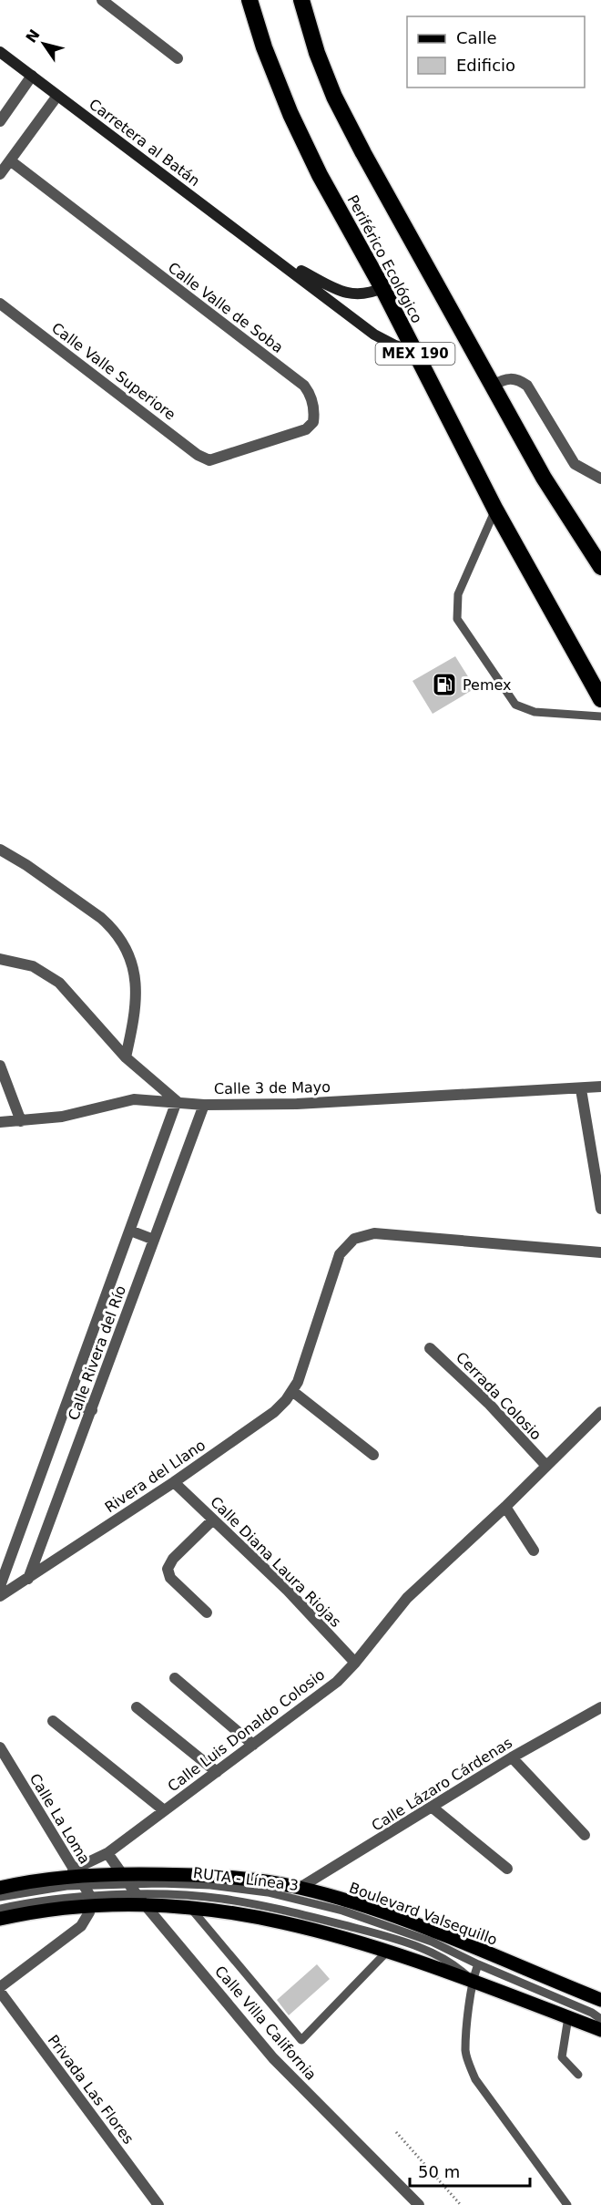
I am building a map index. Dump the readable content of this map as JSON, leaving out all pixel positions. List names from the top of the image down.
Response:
{
  "streets": {
    "highway": ["Periférico Ecológico", "MEX 190"],
    "main road": ["Boulevard Valsequillo"],
    "street": [
      "Carretera al Batán",
      "Calle Valle de Soba",
      "Calle Valle Superiore",
      "Calle 3 de Mayo",
      "Calle Rivera del Río",
      "Cerrada Colosio",
      "Rivera del Llano",
      "Calle Diana Laura Riojas",
      "Calle Luis Donaldo Colosio",
      "Calle Lázaro Cárdenas",
      "Calle La Loma",
      "Calle Villa California",
      "Privada Las Flores"
    ],
    "lane": ["RUTA - Línea 3"]
  },
  "crossings": [
    ["Carretera al Batán", "Periférico Ecológico"],
    ["Calle Valle de Soba", "Calle Valle Superiore"],
    ["Calle 3 de Mayo", "Calle Rivera del Río"],
    ["Calle Rivera del Río", "Rivera del Llano"],
    ["Cerrada Colosio", "Calle Luis Donaldo Colosio"],
    ["Rivera del Llano", "Calle Diana Laura Riojas"],
    ["Calle Diana Laura Riojas", "Calle Luis Donaldo Colosio"],
    ["Calle Luis Donaldo Colosio", "Calle La Loma"],
    ["Calle Luis Donaldo Colosio", "Boulevard Valsequillo"],
    ["Calle Lázaro Cárdenas", "Boulevard Valsequillo"],
    ["Calle La Loma", "Boulevard Valsequillo"],
    ["RUTA - Línea 3", "Boulevard Valsequillo"],
    ["RUTA - Línea 3", "Calle Villa California"],
    ["Boulevard Valsequillo", "Calle Villa California"]
  ],
  "places": {
    "fuel station": ["Pemex"]
  },
  "legend": ["Calle", "Edificio"],
  "scale_bar": "50 m",
  "north": "top left"
}
